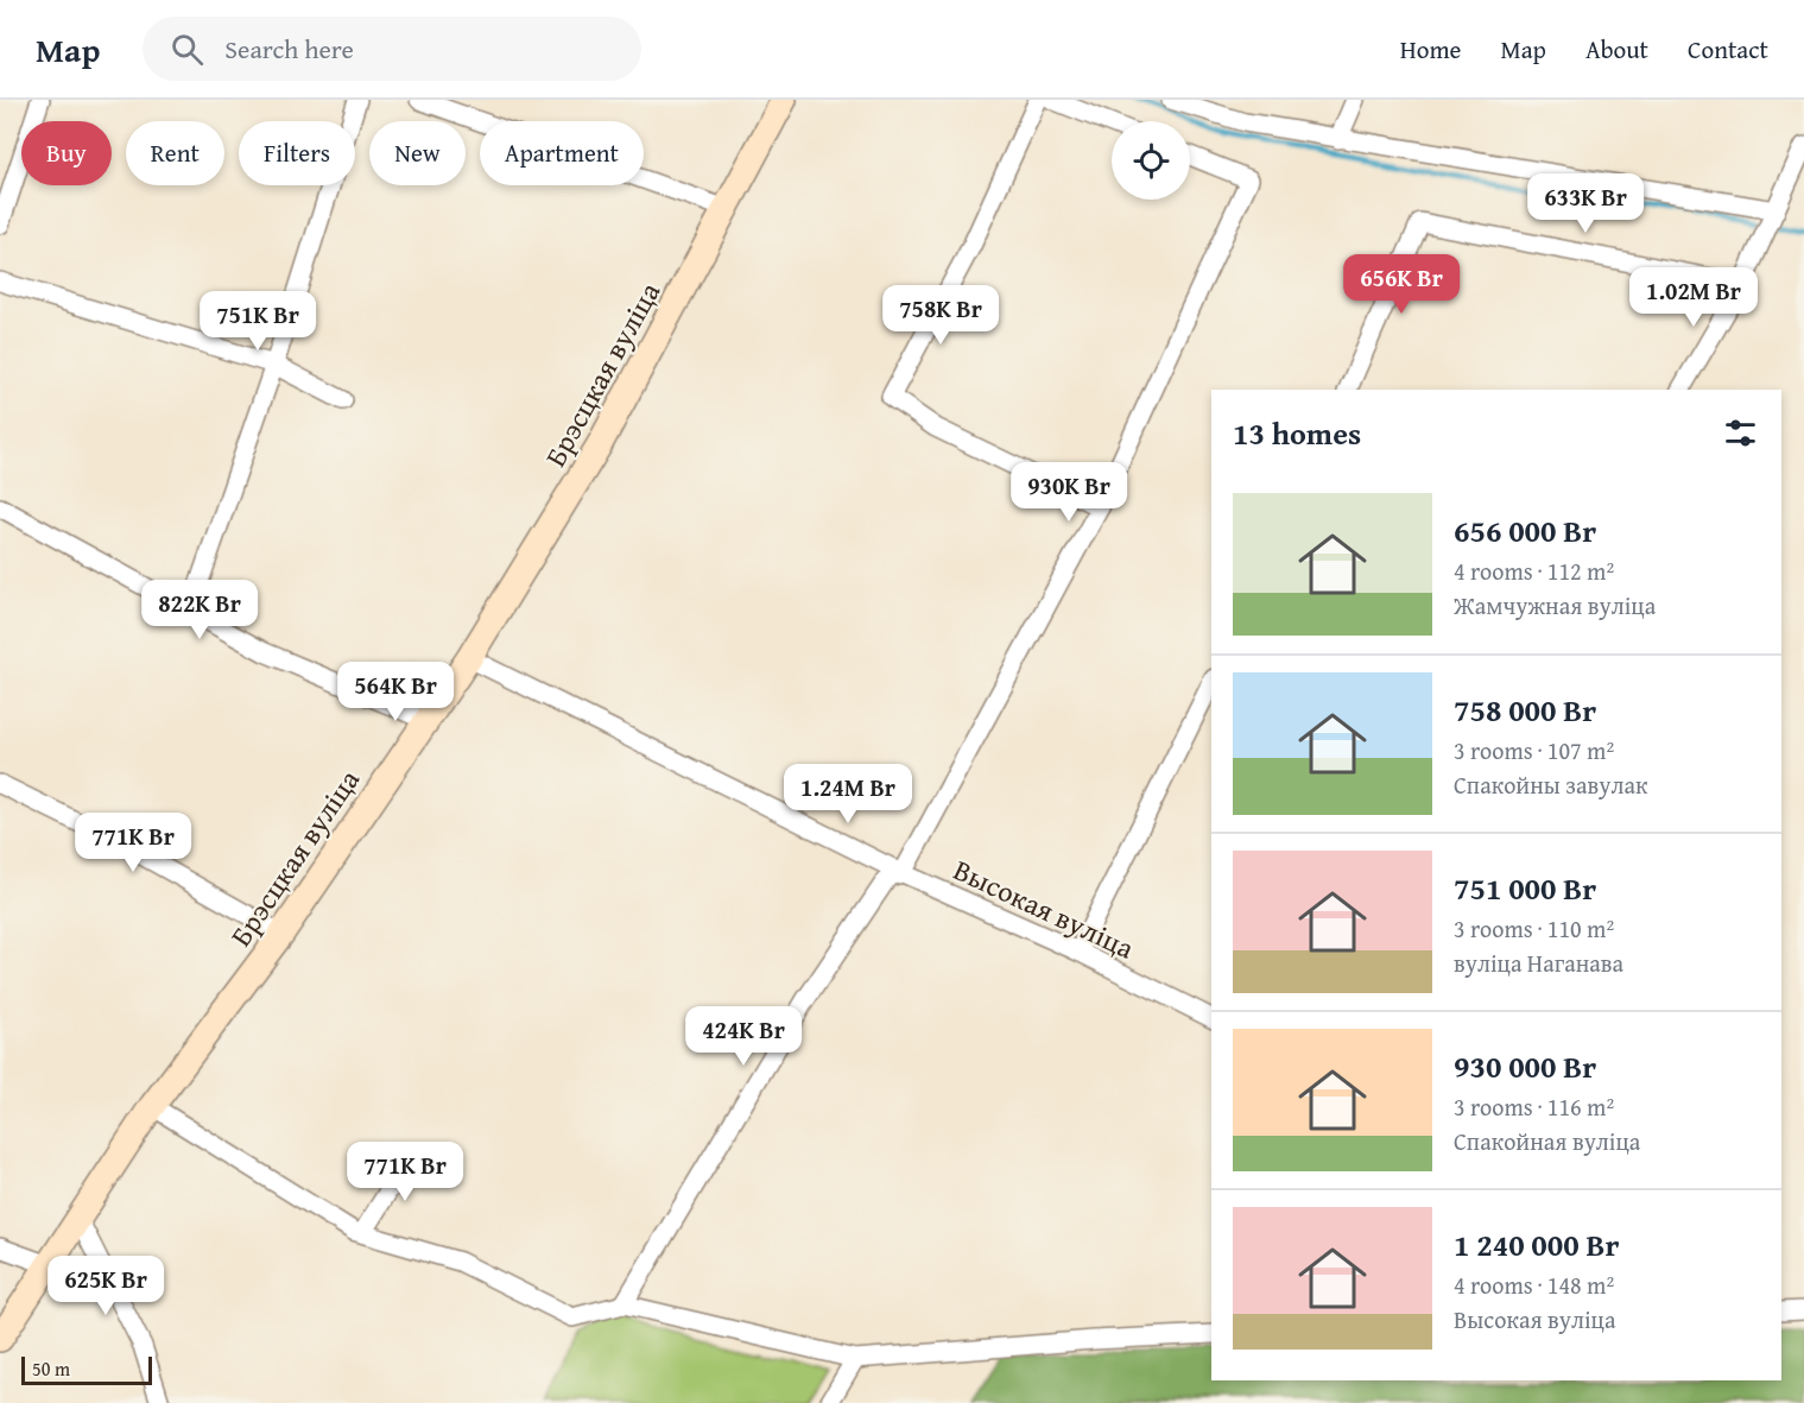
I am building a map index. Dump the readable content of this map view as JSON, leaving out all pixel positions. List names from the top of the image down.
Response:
{
  "streets": {
    "street": ["Брэсцкая вуліца", "Высокая вуліца"]
  },
  "crossings": [
    ["Брэсцкая вуліца", "Высокая вуліца"]
  ],
  "scale_bar": "50 m",
  "page": {
    "header": "Map",
    "search": "Search here",
    "nav": [
      "Home",
      "Map",
      "About",
      "Contact"
    ],
    "chip": [
      "Buy",
      "Rent",
      "Filters",
      "New",
      "Apartment"
    ],
    "price": [
      "633K Br",
      "656K Br",
      "1.02M Br",
      "758K Br",
      "751K Br",
      "930K Br",
      "822K Br",
      "564K Br",
      "1.24M Br",
      "771K Br",
      "424K Br",
      "771K Br",
      "625K Br"
    ],
    "heading": "13 homes",
    "list": [
      {
        "name": "656 000 Br",
        "note": "4 rooms · 112 m² · Жамчужная вуліца"
      },
      {
        "name": "758 000 Br",
        "note": "3 rooms · 107 m² · Спакойны завулак"
      },
      {
        "name": "751 000 Br",
        "note": "3 rooms · 110 m² · вуліца Наганава"
      },
      {
        "name": "930 000 Br",
        "note": "3 rooms · 116 m² · Спакойная вуліца"
      },
      {
        "name": "1 240 000 Br",
        "note": "4 rooms · 148 m² · Высокая вуліца"
      }
    ],
    "scale": "50 m"
  }
}
